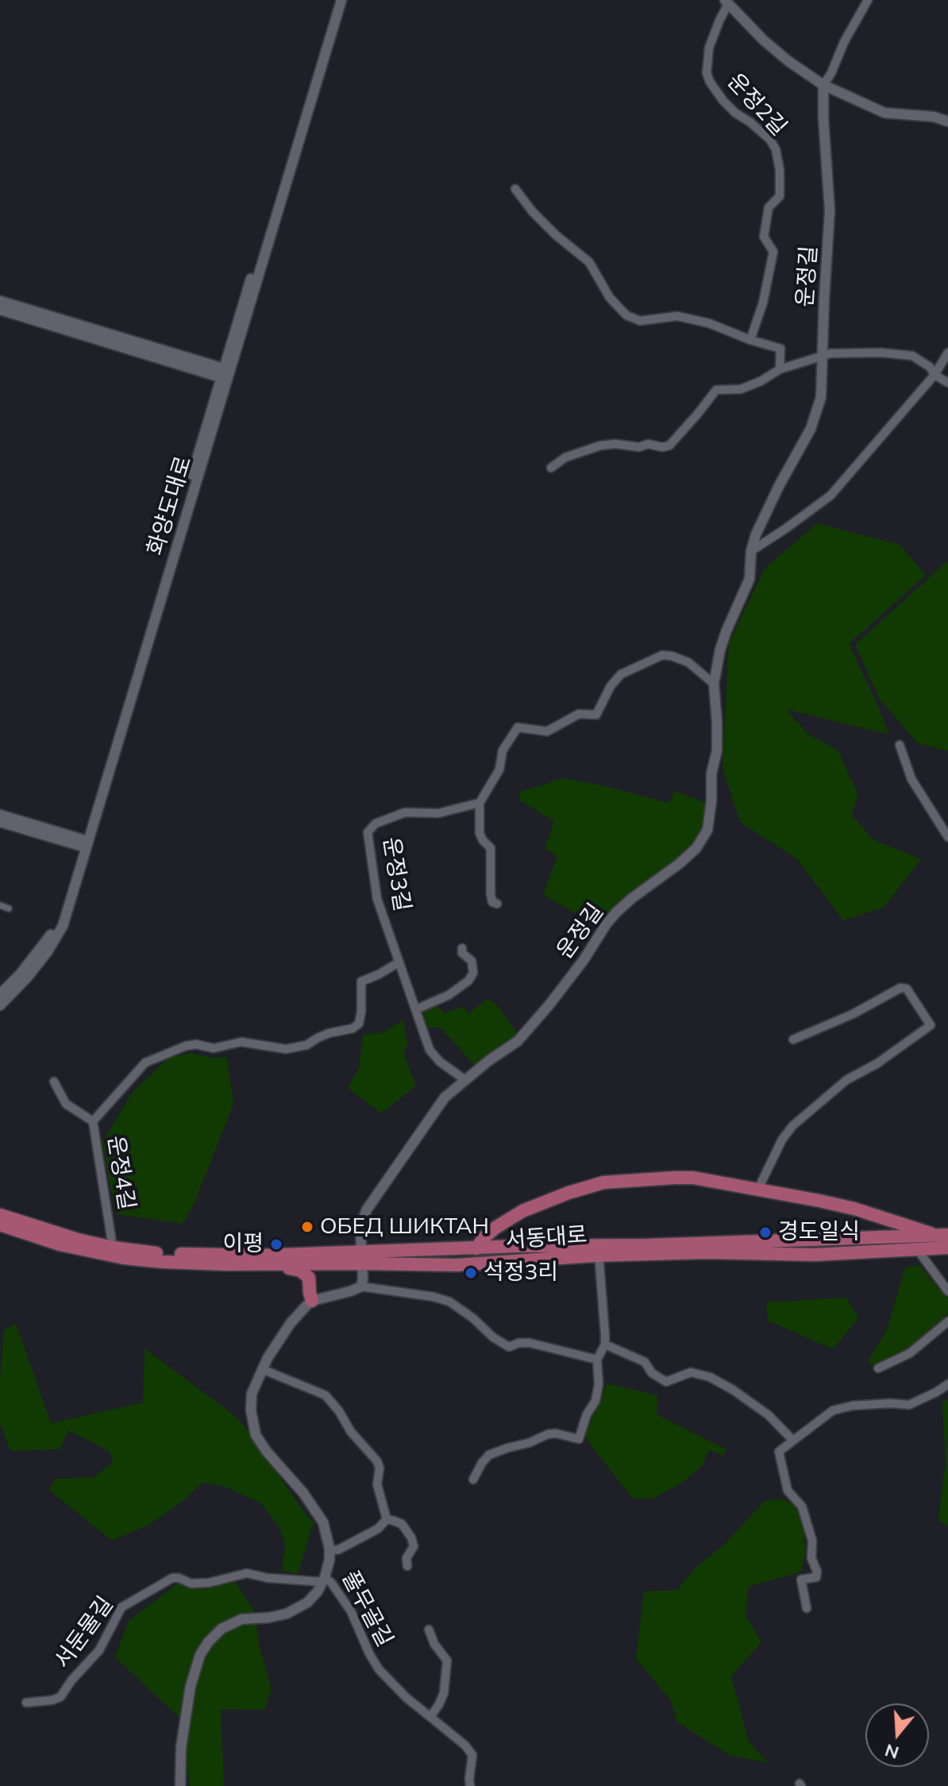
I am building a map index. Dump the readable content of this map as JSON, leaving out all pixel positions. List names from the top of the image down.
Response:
{
  "streets": {
    "main road": ["서동대로"],
    "street": [
      "운정2길",
      "운정길",
      "화양도대로",
      "운정3길",
      "운정4길",
      "풀무골길",
      "서둔물길"
    ]
  },
  "crossings": [
    ["운정2길", "운정길"],
    ["운정길", "운정3길"],
    ["운정길", "서동대로"],
    ["운정3길", "운정4길"],
    ["운정4길", "서동대로"],
    ["풀무골길", "서둔물길"]
  ],
  "places": [
    "ОБЕД ШИКТАН",
    "경도일식",
    "이평",
    "석정3리"
  ],
  "north": "bottom"
}
